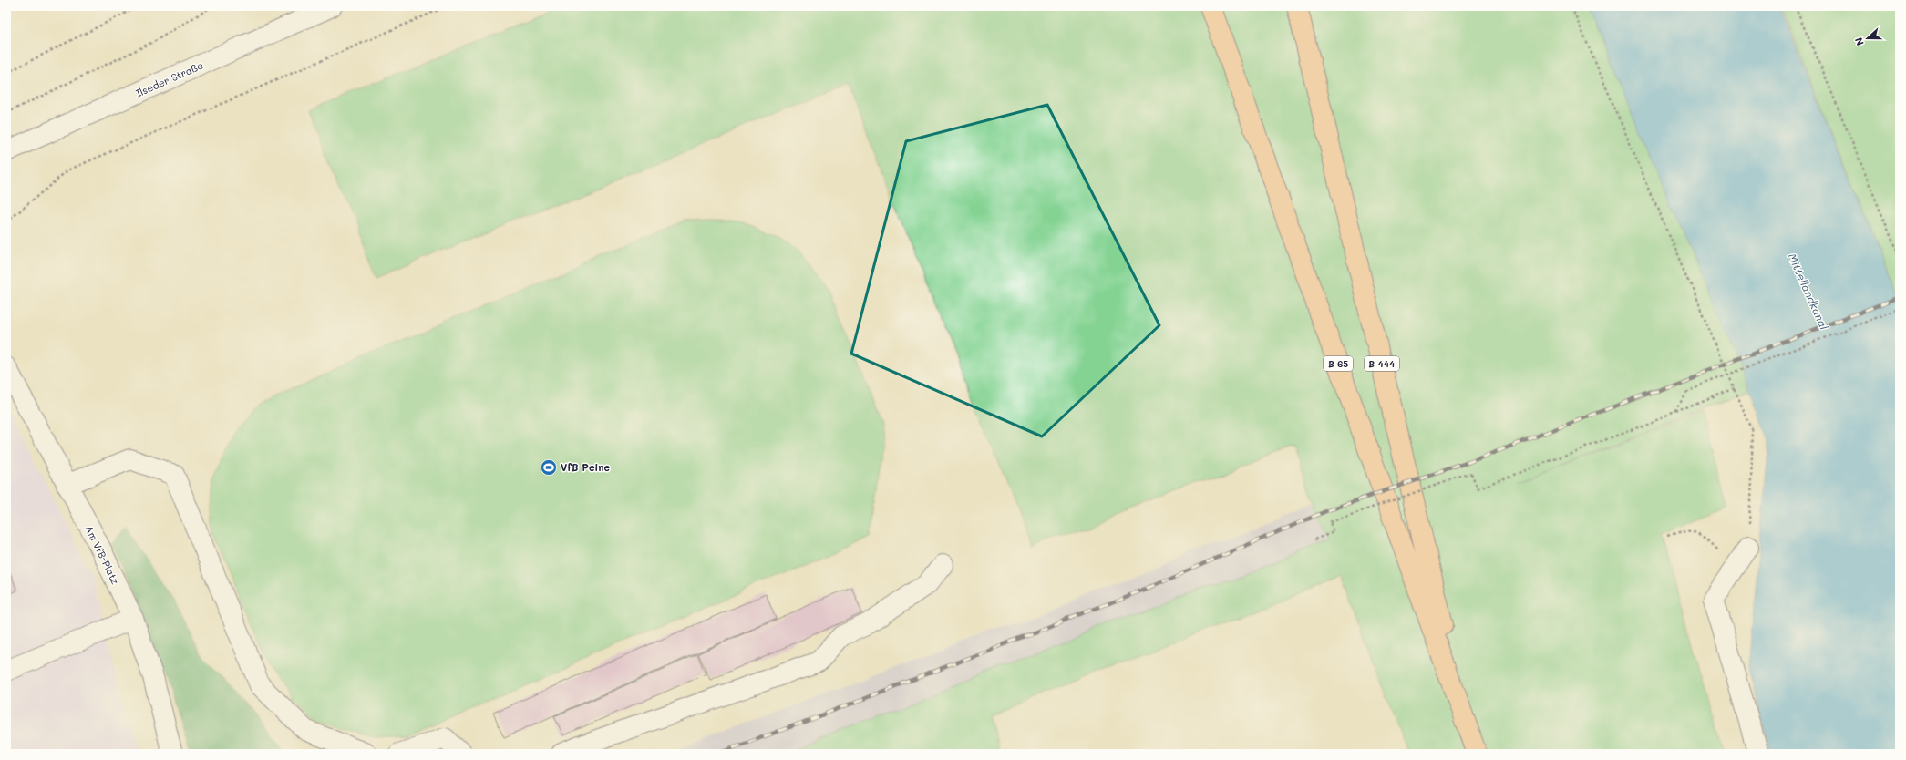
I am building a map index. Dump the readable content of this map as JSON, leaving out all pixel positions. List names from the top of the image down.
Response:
{
  "streets": {
    "main road": ["B 65", "B 444"],
    "street": ["Ilseder Straße", "Am VfB-Platz"]
  },
  "crossings": [
    ["B 65", "B 444"]
  ],
  "water": ["Mittellandkanal"],
  "places": {
    "sports": ["VfB Peine"]
  },
  "north": "left"
}
